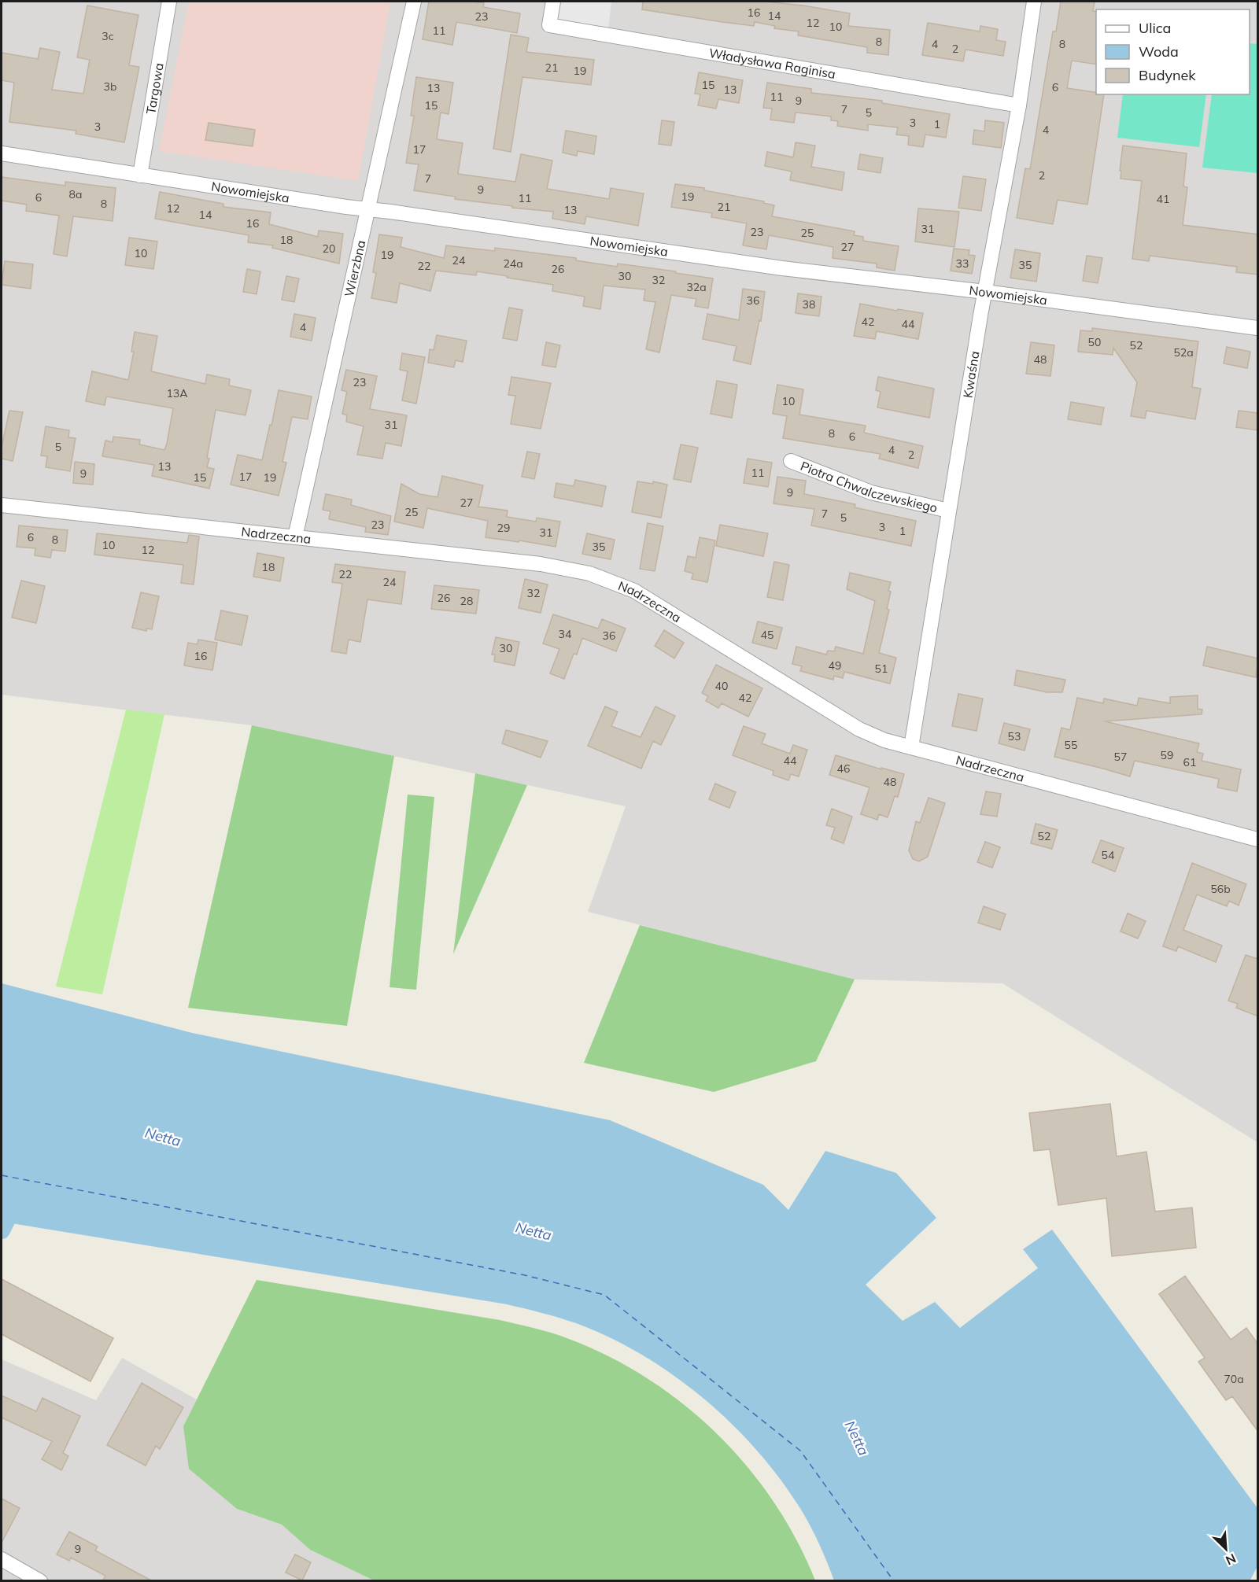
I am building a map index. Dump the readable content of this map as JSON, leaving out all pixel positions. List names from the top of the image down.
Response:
{
  "streets": {
    "street": [
      "Władysława Raginisa",
      "Targowa",
      "Nowomiejska",
      "Wierzbna",
      "Kwaśna",
      "Piotra Chwalczewskiego",
      "Nadrzeczna"
    ]
  },
  "crossings": [
    ["Władysława Raginisa", "Kwaśna"],
    ["Targowa", "Nowomiejska"],
    ["Nowomiejska", "Wierzbna"],
    ["Nowomiejska", "Kwaśna"],
    ["Wierzbna", "Nadrzeczna"],
    ["Kwaśna", "Piotra Chwalczewskiego"],
    ["Kwaśna", "Nadrzeczna"]
  ],
  "water": ["Netta"],
  "house_numbers": [
    "16",
    "14",
    "23",
    "12",
    "10",
    "11",
    "3c",
    "8",
    "4",
    "8",
    "2",
    "21",
    "19",
    "15",
    "3b",
    "6",
    "13",
    "13",
    "11",
    "9",
    "15",
    "7",
    "5",
    "3",
    "1",
    "3",
    "4",
    "17",
    "2",
    "7",
    "9",
    "8a",
    "19",
    "6",
    "11",
    "41",
    "8",
    "21",
    "12",
    "13",
    "14",
    "16",
    "31",
    "23",
    "25",
    "18",
    "27",
    "20",
    "10",
    "19",
    "24",
    "24a",
    "33",
    "35",
    "22",
    "26",
    "30",
    "32",
    "32a",
    "36",
    "38",
    "42",
    "44",
    "4",
    "50",
    "52",
    "52a",
    "48",
    "23",
    "13A",
    "10",
    "31",
    "8",
    "6",
    "5",
    "4",
    "2",
    "13",
    "11",
    "9",
    "17",
    "15",
    "19",
    "9",
    "27",
    "25",
    "7",
    "5",
    "23",
    "3",
    "29",
    "1",
    "31",
    "6",
    "8",
    "10",
    "35",
    "12",
    "18",
    "22",
    "24",
    "32",
    "26",
    "28",
    "34",
    "45",
    "36",
    "30",
    "16",
    "49",
    "51",
    "40",
    "42",
    "53",
    "55",
    "59",
    "57",
    "44",
    "61",
    "46",
    "48",
    "52",
    "54",
    "56b",
    "70a",
    "9"
  ],
  "legend": ["Ulica", "Woda", "Budynek"],
  "north": "bottom right"
}
